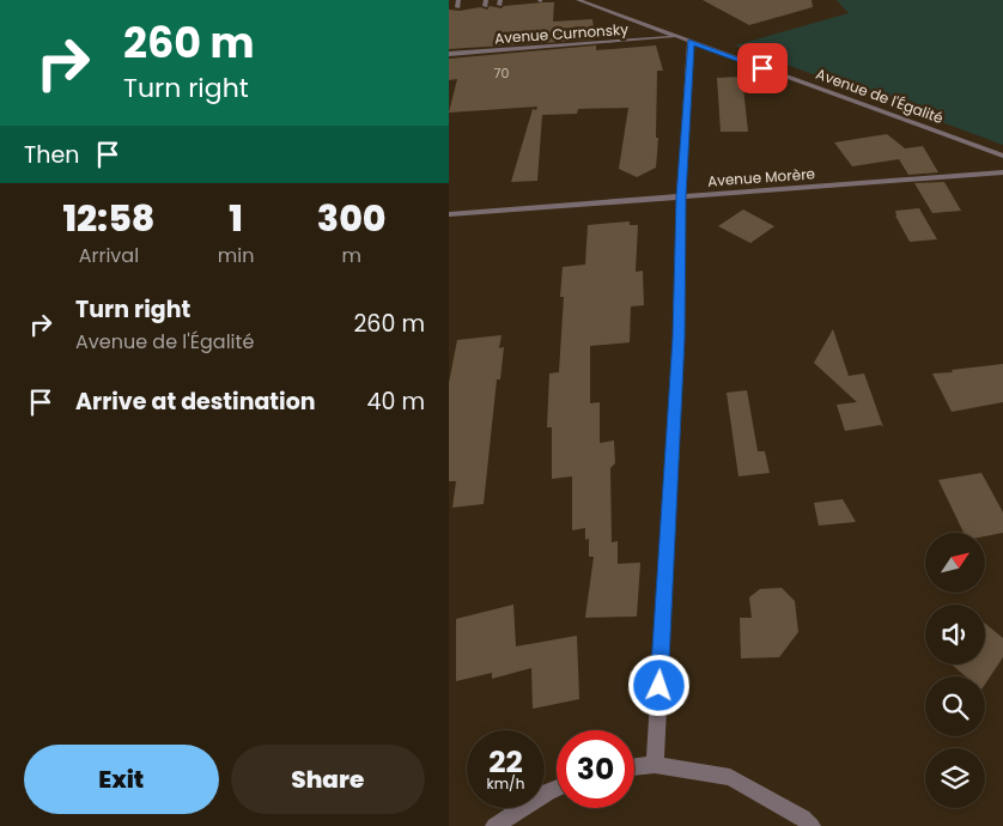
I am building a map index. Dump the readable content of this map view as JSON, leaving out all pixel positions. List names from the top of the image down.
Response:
{
  "streets": {
    "street": ["Avenue Curnonsky", "Avenue de l'Égalité", "Avenue Morère"]
  },
  "crossings": [
    ["Avenue Curnonsky", "Avenue de l'Égalité"]
  ],
  "house_numbers": ["70"],
  "north": "top right",
  "page": {
    "turn": ["260 m", "Turn right"],
    "then": "Then",
    "eta": [
      "12:58",
      "Arrival",
      "1",
      "min",
      "300",
      "m"
    ],
    "list": [
      {
        "name": "Turn right",
        "note": "Avenue de l'Égalité",
        "value": "260 m"
      },
      {
        "name": "Arrive at destination",
        "value": "40 m"
      }
    ],
    "speed": "22 km/h",
    "limit": "30",
    "buttons": ["Exit", "Share"]
  }
}
